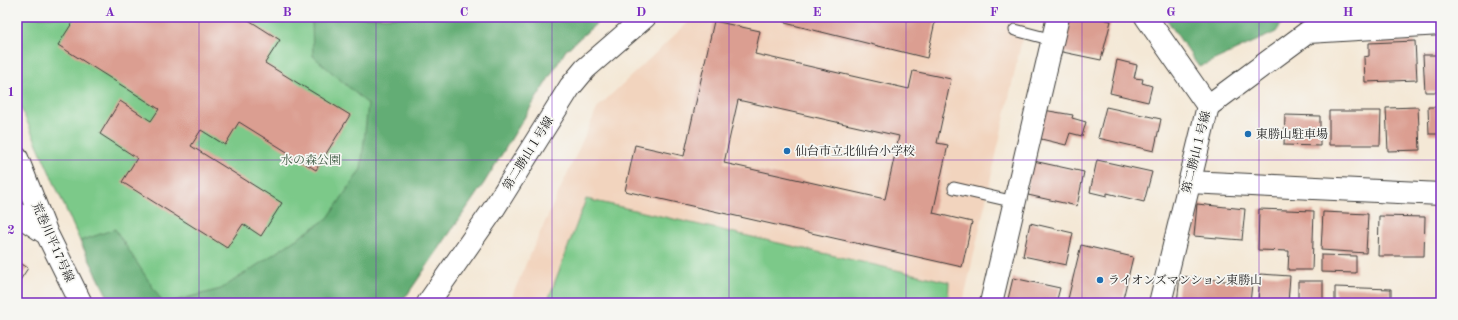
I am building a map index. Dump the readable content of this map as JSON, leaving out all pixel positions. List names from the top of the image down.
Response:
{
  "streets": {
    "street": ["第二勝山１号線", "荒巻川平17号線"]
  },
  "parks": ["水の森公園"],
  "places": ["東勝山駐車場", "仙台市立北仙台小学校", "ライオンズマンション東勝山"],
  "grid": {
    "columns": [
      "A",
      "B",
      "C",
      "D",
      "E",
      "F",
      "G",
      "H"
    ],
    "rows": ["1", "2"]
  }
}
